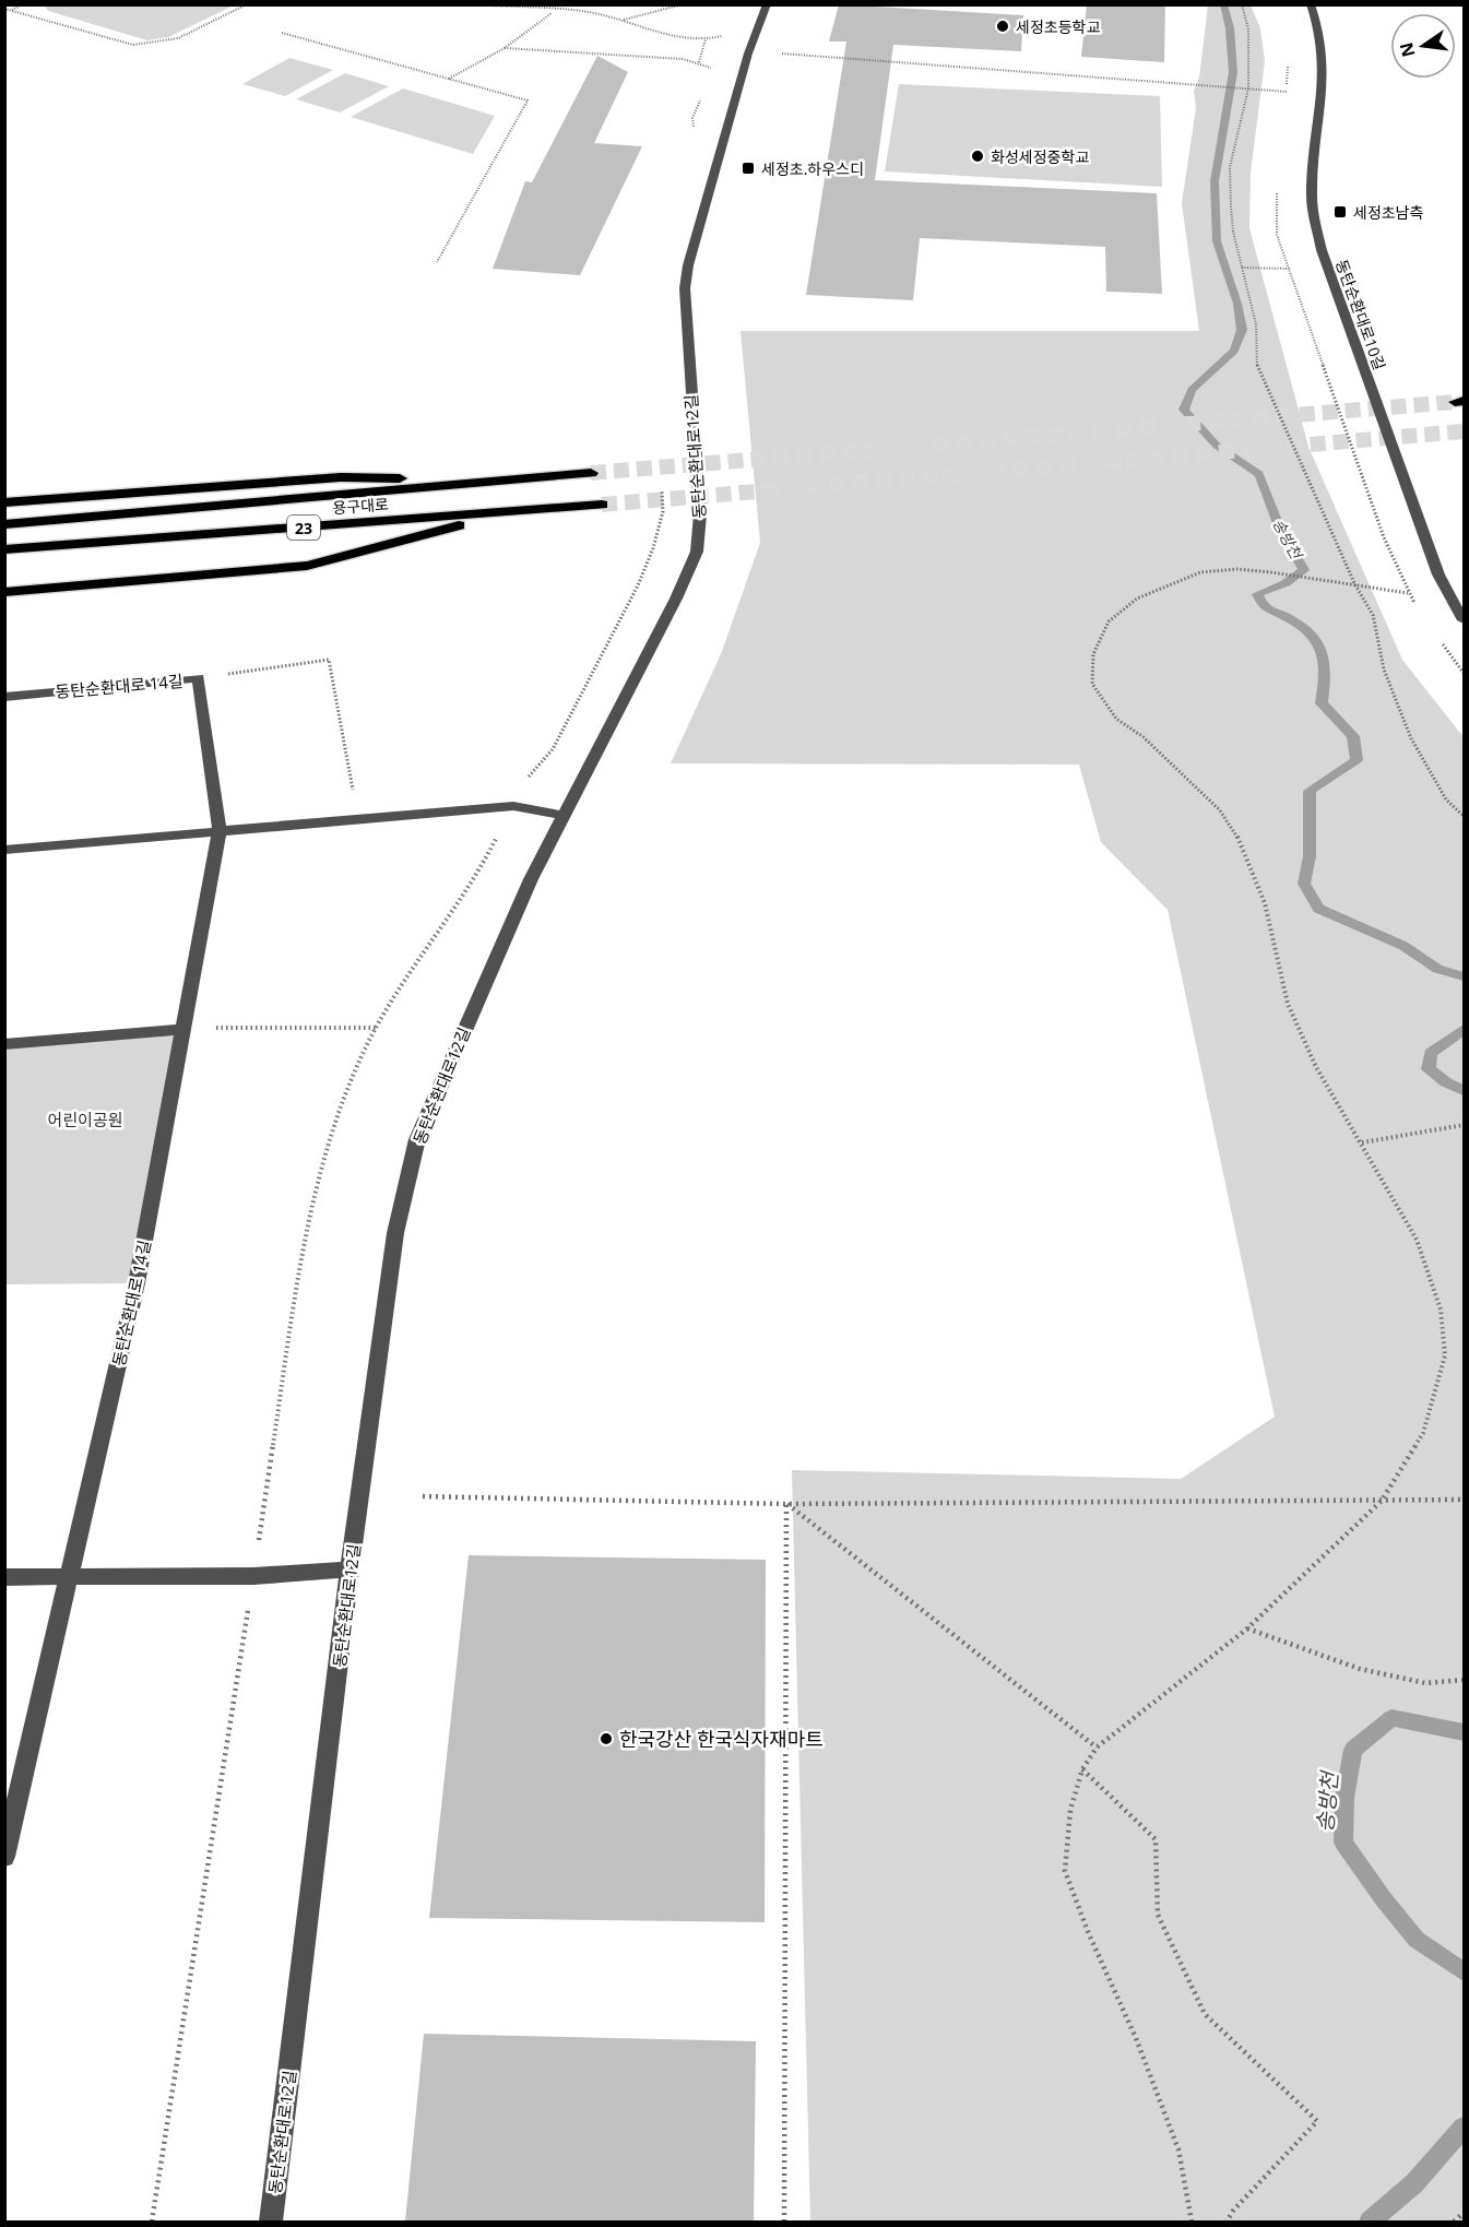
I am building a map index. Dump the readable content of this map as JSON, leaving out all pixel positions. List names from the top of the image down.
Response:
{
  "streets": {
    "highway": ["용구대로", "23"],
    "street": ["동탄순환대로10길", "동탄순환대로12길", "동탄순환대로 14길"]
  },
  "water": ["송방천"],
  "parks": ["어린이공원"],
  "places": {
    "other": ["세정초등학교", "화성세정중학교", "한국강산 한국식자재마트"],
    "transit": ["세정초.하우스디", "세정초남측"]
  },
  "north": "left"
}
